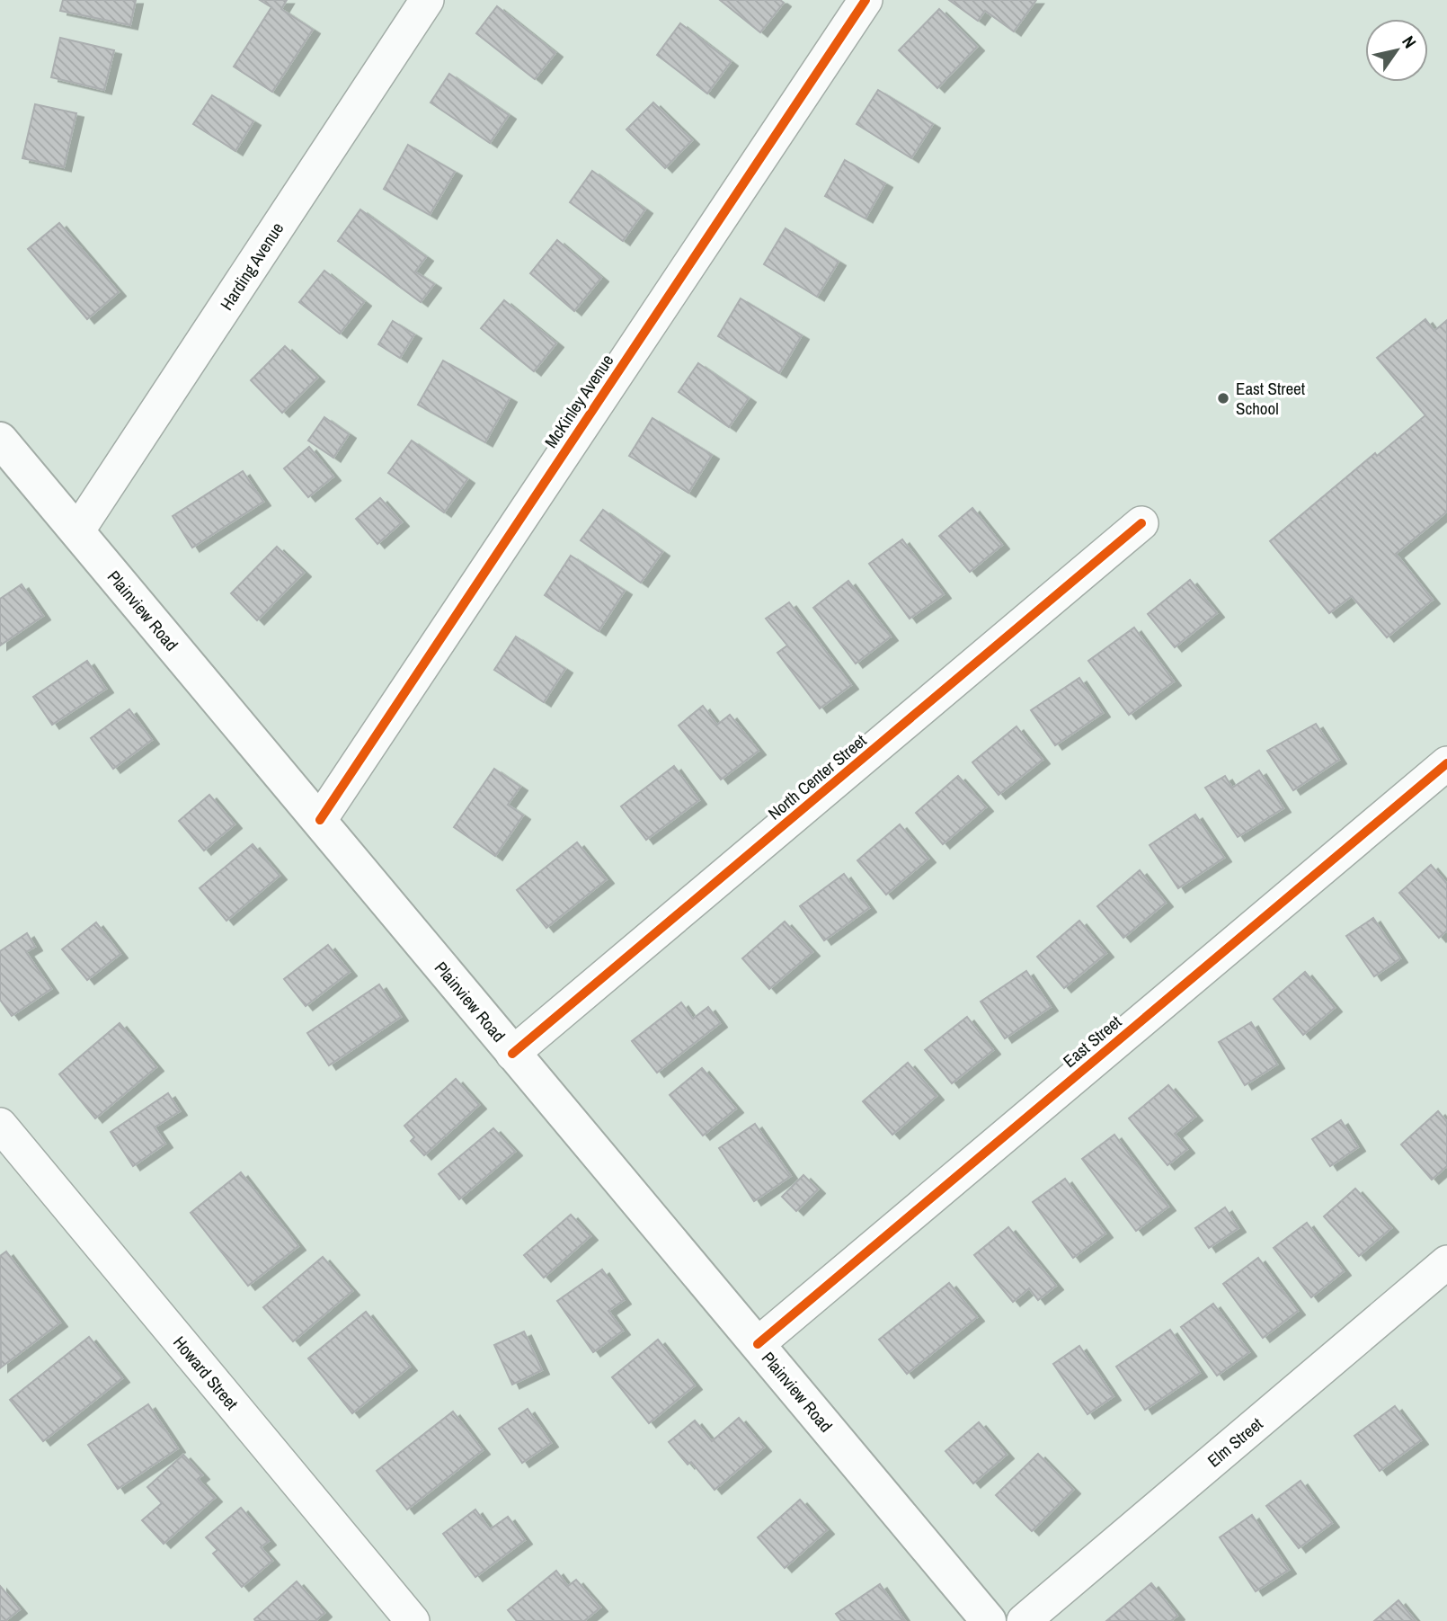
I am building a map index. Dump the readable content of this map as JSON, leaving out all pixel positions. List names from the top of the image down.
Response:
{
  "streets": {
    "main road": ["Plainview Road"],
    "street": [
      "Harding Avenue",
      "McKinley Avenue",
      "North Center Street",
      "East Street",
      "Howard Street",
      "Elm Street"
    ]
  },
  "crossings": [
    ["Harding Avenue", "Plainview Road"],
    ["McKinley Avenue", "Plainview Road"],
    ["Plainview Road", "North Center Street"],
    ["Plainview Road", "East Street"]
  ],
  "places": ["East Street School"],
  "north": "top right"
}
